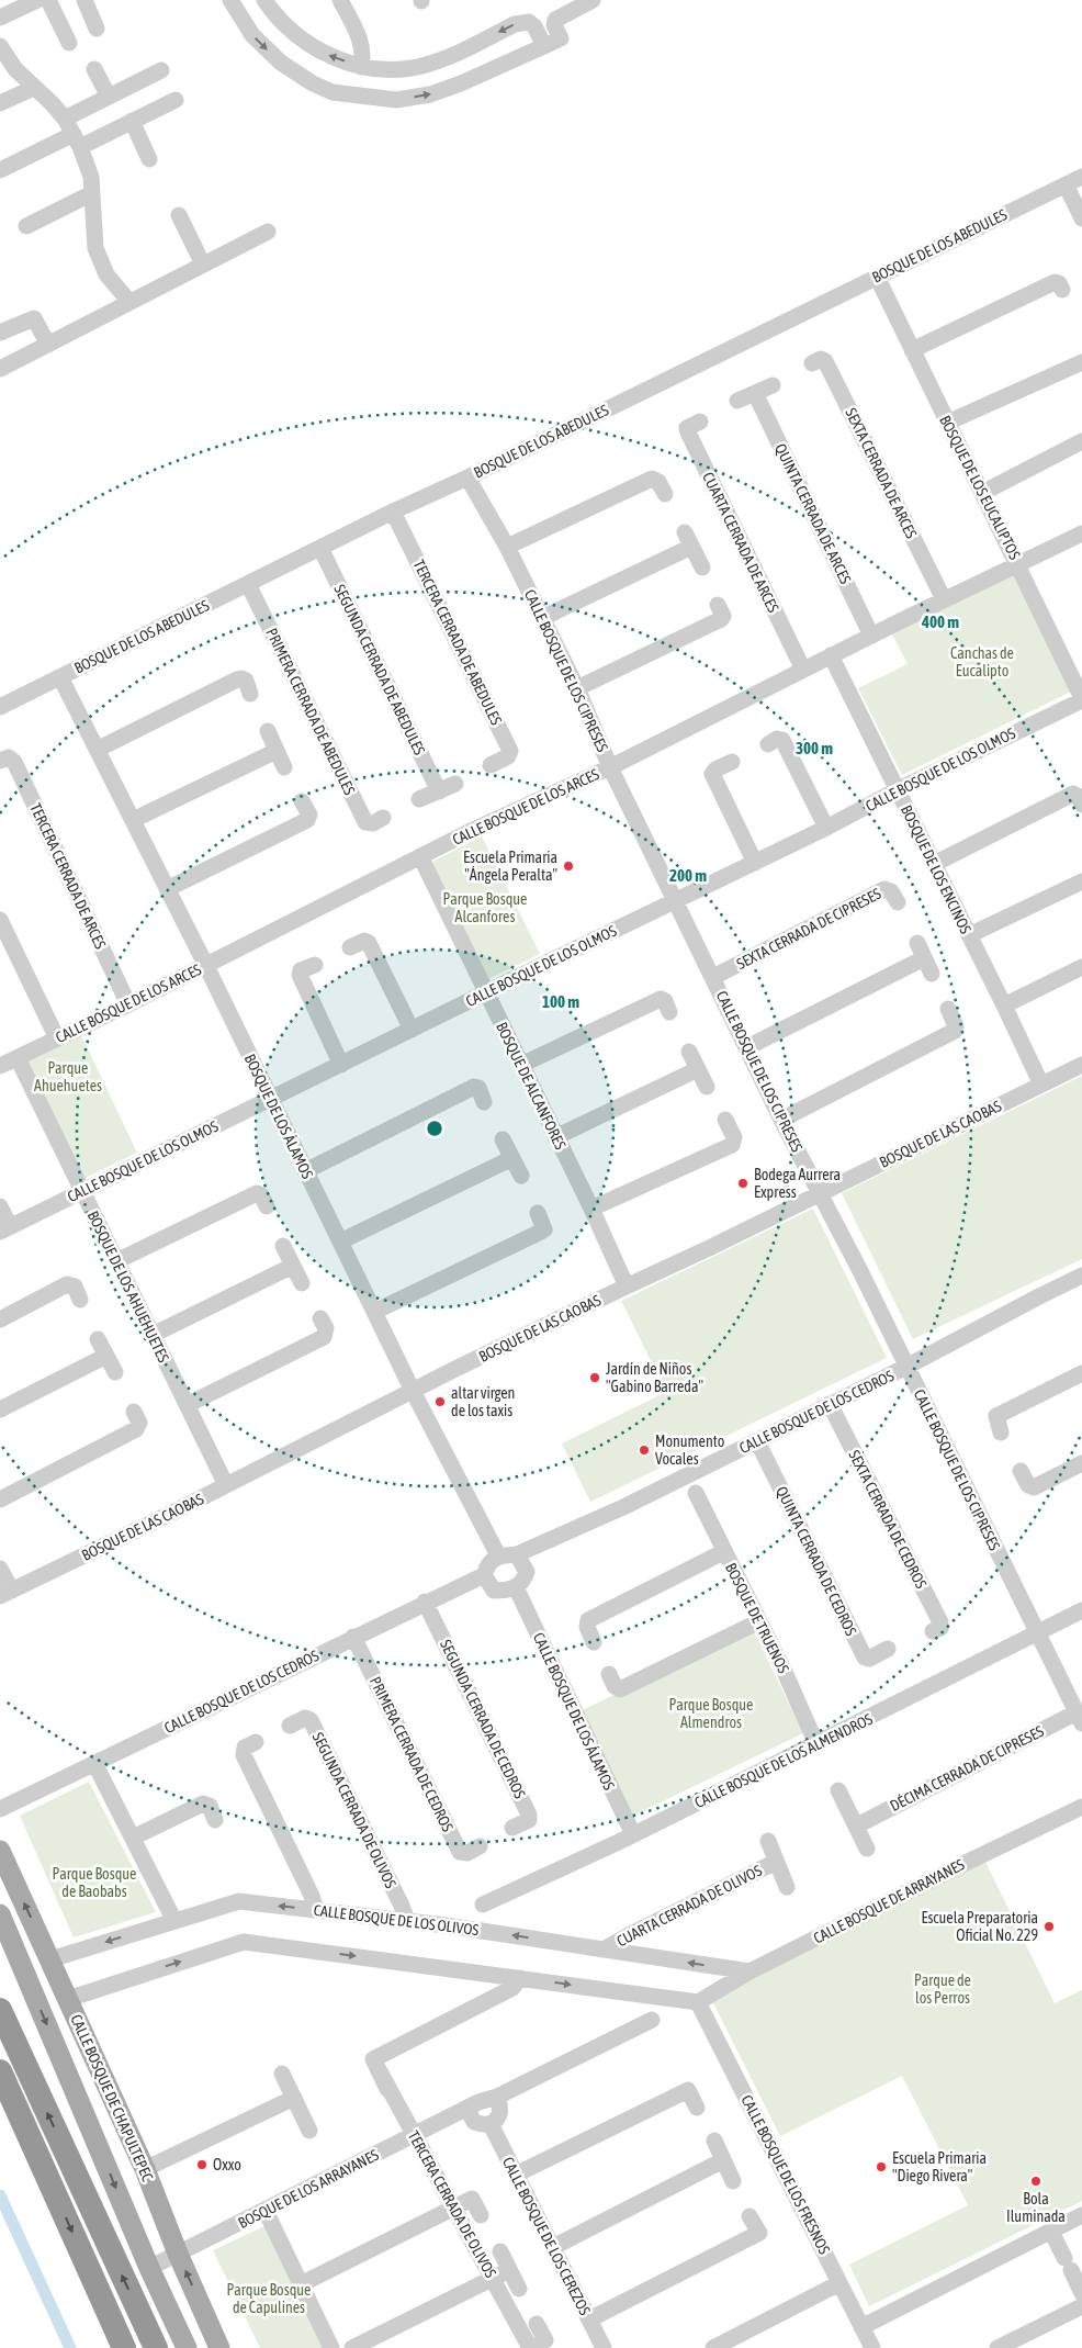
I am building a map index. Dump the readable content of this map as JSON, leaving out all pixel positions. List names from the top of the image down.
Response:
{
  "streets": {
    "main road": ["CALLE BOSQUE DE CHAPULTEPEC"],
    "street": [
      "BOSQUE DE LOS ABEDULES",
      "SEXTA CERRADA DE ARCES",
      "BOSQUE DE LOS EUCALIPTOS",
      "QUINTA CERRADA DE ARCES",
      "CUARTA CERRADA DE ARCES",
      "TERCERA CERRADA DE ABEDULES",
      "SEGUNDA CERRADA DE ABEDULES",
      "CALLE BOSQUE DE LOS CIPRESES",
      "PRIMERA CERRADA DE ABEDULES",
      "CALLE BOSQUE DE LOS OLMOS",
      "CALLE BOSQUE DE LOS ARCES",
      "BOSQUE DE LOS ENCINOS",
      "TERCERA CERRADA DE ARCES",
      "SEXTA CERRADA DE CIPRESES",
      "BOSQUE DE ALCANFORES",
      "BOSQUE DE LOS ÁLAMOS",
      "BOSQUE DE LAS CAOBAS",
      "BOSQUE DE LOS AHUEHUETES",
      "CALLE BOSQUE DE LOS CEDROS",
      "SEXTA CERRADA DE CEDROS",
      "QUINTA CERRADA DE CEDROS",
      "BOSQUE DE TRUENOS",
      "CALLE BOSQUE DE LOS ÁLAMOS",
      "SEGUNDA CERRADA DE CEDROS",
      "PRIMERA CERRADA DE CEDROS",
      "CALLE BOSQUE DE LOS ALMENDROS",
      "DÉCIMA CERRADA DE CIPRESES",
      "SEGUNDA CERRADA DE OLIVOS",
      "CALLE BOSQUE DE ARRAYANES",
      "CUARTA CERRADA DE OLIVOS",
      "CALLE BOSQUE DE LOS OLIVOS",
      "CALLE BOSQUE DE LOS FRESNOS",
      "BOSQUE DE LOS ARRAYANES",
      "TERCERA CERRADA DE OLIVOS",
      "CALLE BOSQUE DE LOS CEREZOS"
    ]
  },
  "crossings": [
    ["BOSQUE DE LOS ABEDULES", "BOSQUE DE LOS EUCALIPTOS"],
    ["BOSQUE DE LOS ABEDULES", "TERCERA CERRADA DE ABEDULES"],
    ["BOSQUE DE LOS ABEDULES", "SEGUNDA CERRADA DE ABEDULES"],
    ["BOSQUE DE LOS ABEDULES", "CALLE BOSQUE DE LOS CIPRESES"],
    ["BOSQUE DE LOS ABEDULES", "PRIMERA CERRADA DE ABEDULES"],
    ["BOSQUE DE LOS ABEDULES", "BOSQUE DE LOS ÁLAMOS"],
    ["SEXTA CERRADA DE ARCES", "CALLE BOSQUE DE LOS ARCES"],
    ["BOSQUE DE LOS EUCALIPTOS", "CALLE BOSQUE DE LOS OLMOS"],
    ["BOSQUE DE LOS EUCALIPTOS", "CALLE BOSQUE DE LOS ARCES"],
    ["QUINTA CERRADA DE ARCES", "CALLE BOSQUE DE LOS ARCES"],
    ["CUARTA CERRADA DE ARCES", "CALLE BOSQUE DE LOS ARCES"],
    ["CALLE BOSQUE DE LOS CIPRESES", "CALLE BOSQUE DE LOS OLMOS"],
    ["CALLE BOSQUE DE LOS CIPRESES", "CALLE BOSQUE DE LOS ARCES"],
    ["CALLE BOSQUE DE LOS CIPRESES", "SEXTA CERRADA DE CIPRESES"],
    ["CALLE BOSQUE DE LOS CIPRESES", "BOSQUE DE LAS CAOBAS"],
    ["CALLE BOSQUE DE LOS CIPRESES", "CALLE BOSQUE DE LOS CEDROS"],
    ["CALLE BOSQUE DE LOS CIPRESES", "CALLE BOSQUE DE LOS ALMENDROS"],
    ["CALLE BOSQUE DE LOS CIPRESES", "DÉCIMA CERRADA DE CIPRESES"],
    ["CALLE BOSQUE DE LOS OLMOS", "BOSQUE DE LOS ENCINOS"],
    ["CALLE BOSQUE DE LOS OLMOS", "BOSQUE DE ALCANFORES"],
    ["CALLE BOSQUE DE LOS OLMOS", "BOSQUE DE LOS ÁLAMOS"],
    ["CALLE BOSQUE DE LOS OLMOS", "BOSQUE DE LOS AHUEHUETES"],
    ["CALLE BOSQUE DE LOS ARCES", "BOSQUE DE LOS ENCINOS"],
    ["CALLE BOSQUE DE LOS ARCES", "TERCERA CERRADA DE ARCES"],
    ["CALLE BOSQUE DE LOS ARCES", "BOSQUE DE ALCANFORES"],
    ["CALLE BOSQUE DE LOS ARCES", "BOSQUE DE LOS ÁLAMOS"],
    ["CALLE BOSQUE DE LOS ARCES", "BOSQUE DE LOS AHUEHUETES"],
    ["BOSQUE DE LOS ENCINOS", "BOSQUE DE LAS CAOBAS"],
    ["BOSQUE DE ALCANFORES", "BOSQUE DE LAS CAOBAS"],
    ["BOSQUE DE LOS ÁLAMOS", "BOSQUE DE LAS CAOBAS"],
    ["BOSQUE DE LOS ÁLAMOS", "CALLE BOSQUE DE LOS CEDROS"],
    ["BOSQUE DE LOS ÁLAMOS", "CALLE BOSQUE DE LOS ÁLAMOS"],
    ["BOSQUE DE LAS CAOBAS", "BOSQUE DE LOS AHUEHUETES"],
    ["CALLE BOSQUE DE LOS CEDROS", "SEXTA CERRADA DE CEDROS"],
    ["CALLE BOSQUE DE LOS CEDROS", "QUINTA CERRADA DE CEDROS"],
    ["CALLE BOSQUE DE LOS CEDROS", "CALLE BOSQUE DE LOS ÁLAMOS"],
    ["CALLE BOSQUE DE LOS CEDROS", "SEGUNDA CERRADA DE CEDROS"],
    ["CALLE BOSQUE DE LOS CEDROS", "PRIMERA CERRADA DE CEDROS"],
    ["BOSQUE DE TRUENOS", "CALLE BOSQUE DE LOS ALMENDROS"],
    ["CALLE BOSQUE DE LOS ÁLAMOS", "CALLE BOSQUE DE LOS ALMENDROS"],
    ["SEGUNDA CERRADA DE OLIVOS", "CALLE BOSQUE DE LOS OLIVOS"],
    ["CALLE BOSQUE DE ARRAYANES", "CALLE BOSQUE DE LOS OLIVOS"],
    ["CALLE BOSQUE DE ARRAYANES", "CALLE BOSQUE DE LOS FRESNOS"],
    ["CUARTA CERRADA DE OLIVOS", "CALLE BOSQUE DE LOS OLIVOS"],
    ["CALLE BOSQUE DE LOS OLIVOS", "CALLE BOSQUE DE CHAPULTEPEC"],
    ["CALLE BOSQUE DE CHAPULTEPEC", "BOSQUE DE LOS ARRAYANES"],
    ["BOSQUE DE LOS ARRAYANES", "CALLE BOSQUE DE LOS CEREZOS"]
  ],
  "parks": [
    "Canchas de Eucalipto",
    "Parque Bosque Alcanfores",
    "Parque Ahuehuetes",
    "Parque Bosque Almendros",
    "Parque Bosque de Baobabs",
    "Parque de los Perros",
    "Parque Bosque de Capulines"
  ],
  "places": [
    "Escuela Primaria \"Ángela Peralta\"",
    "Bodega Aurrera Express",
    "Jardín de Niños \"Gabino Barreda\"",
    "altar virgen de los taxis",
    "Monumento Vocales",
    "Escuela Preparatoria Oficial No. 229",
    "Oxxo",
    "Escuela Primaria \"Diego Rivera\"",
    "Bola Iluminada"
  ],
  "rings": [
    "400 m",
    "300 m",
    "200 m",
    "100 m"
  ]
}
